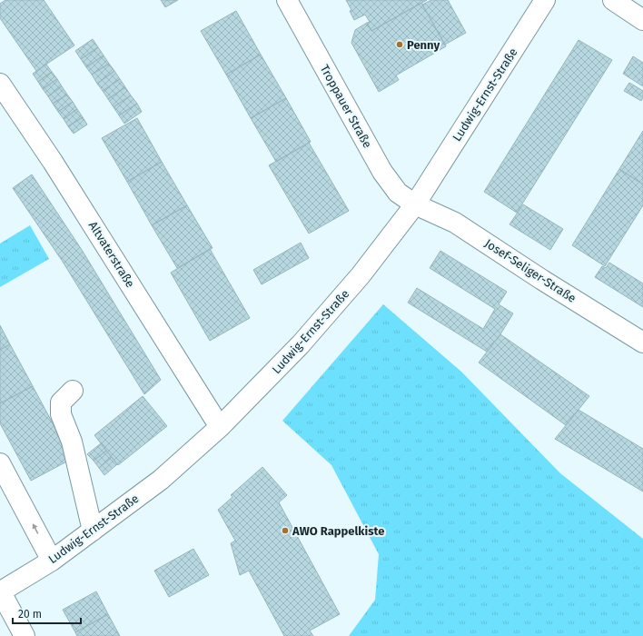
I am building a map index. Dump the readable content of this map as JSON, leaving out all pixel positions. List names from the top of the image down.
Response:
{
  "streets": {
    "street": [
      "Ludwig-Ernst-Straße",
      "Troppauer Straße",
      "Altvaterstraße",
      "Josef-Seliger-Straße"
    ]
  },
  "crossings": [
    ["Ludwig-Ernst-Straße", "Troppauer Straße"],
    ["Ludwig-Ernst-Straße", "Altvaterstraße"],
    ["Ludwig-Ernst-Straße", "Josef-Seliger-Straße"],
    ["Troppauer Straße", "Josef-Seliger-Straße"]
  ],
  "places": ["Penny", "AWO Rappelkiste"],
  "scale_bar": "20 m"
}
